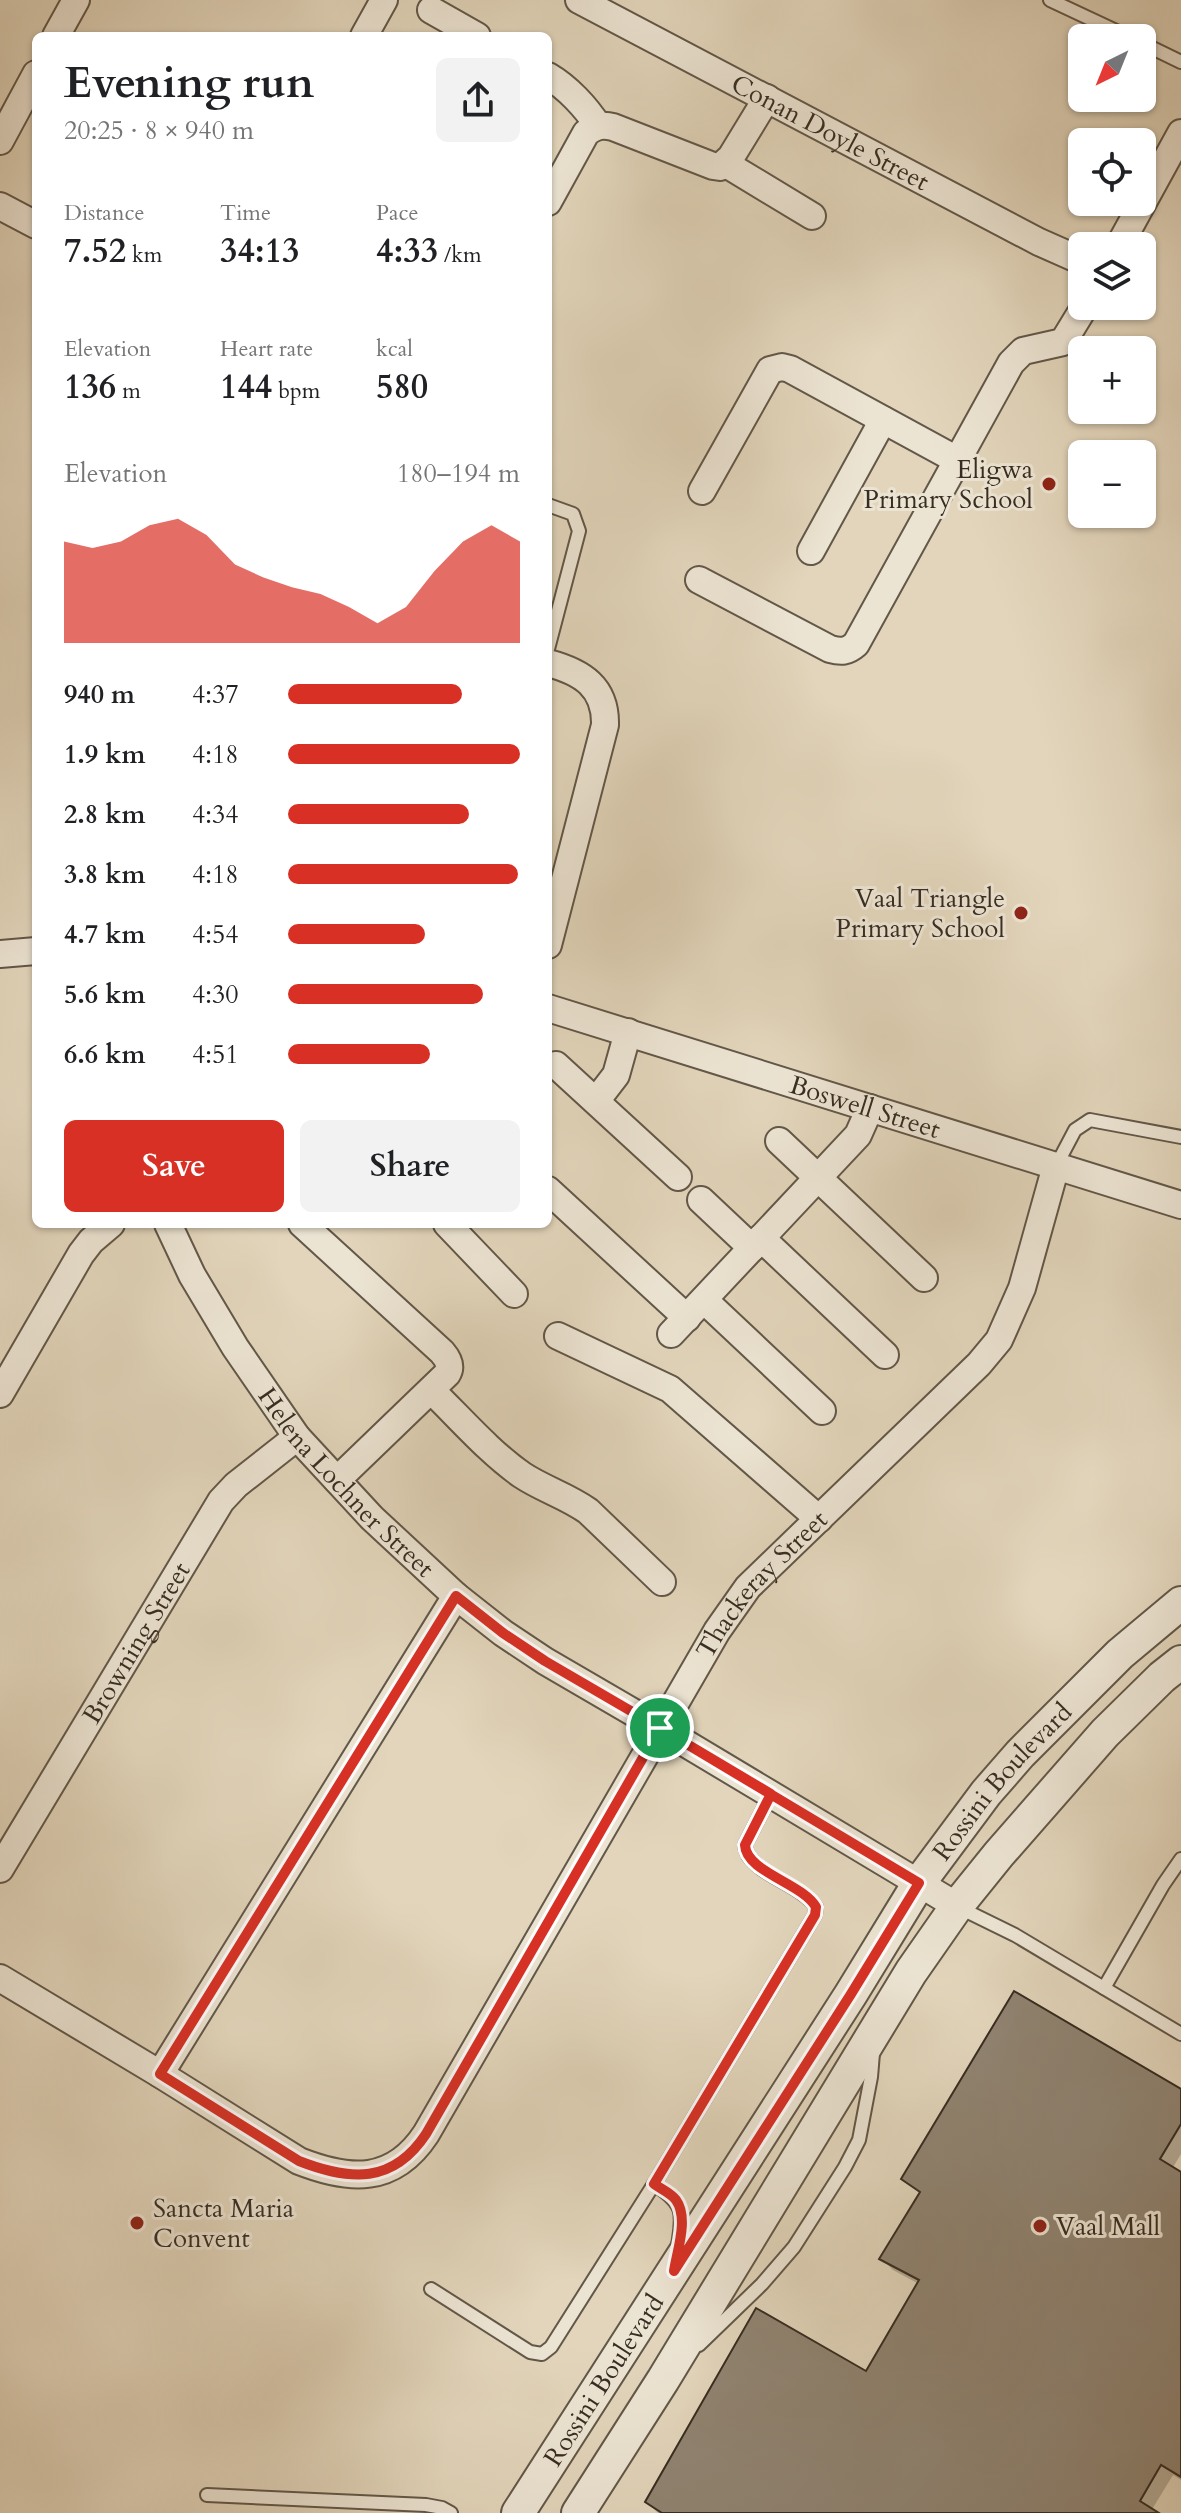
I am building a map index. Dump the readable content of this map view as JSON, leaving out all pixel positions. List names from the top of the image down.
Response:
{
  "streets": {
    "street": [
      "Conan Doyle Street",
      "Boswell Street",
      "Helena Lochner Street",
      "Thackeray Street",
      "Browning Street",
      "Rossini Boulevard"
    ]
  },
  "crossings": [
    ["Boswell Street", "Thackeray Street"],
    ["Helena Lochner Street", "Thackeray Street"],
    ["Helena Lochner Street", "Browning Street"],
    ["Helena Lochner Street", "Rossini Boulevard"]
  ],
  "places": [
    "Eligwa Primary School",
    "Vaal Triangle Primary School",
    "Sancta Maria Convent",
    "Vaal Mall"
  ],
  "north": "bottom left",
  "page": {
    "map_buttons": ["+", "−"],
    "heading": ["Evening run", "20:25 · 8 × 940 m"],
    "stats": [
      ["Distance", "7.52 km"],
      ["Time", "34:13"],
      ["Pace", "4:33 /km"],
      ["Elevation", "136 m"],
      ["Heart rate", "144 bpm"],
      ["kcal", "580"]
    ],
    "chart": ["Elevation", "180–194 m"],
    "list": [
      {
        "name": "940 m",
        "note": "4:37"
      },
      {
        "name": "1.9 km",
        "note": "4:18"
      },
      {
        "name": "2.8 km",
        "note": "4:34"
      },
      {
        "name": "3.8 km",
        "note": "4:18"
      },
      {
        "name": "4.7 km",
        "note": "4:54"
      },
      {
        "name": "5.6 km",
        "note": "4:30"
      },
      {
        "name": "6.6 km",
        "note": "4:51"
      }
    ],
    "buttons": ["Save", "Share"]
  }
}
